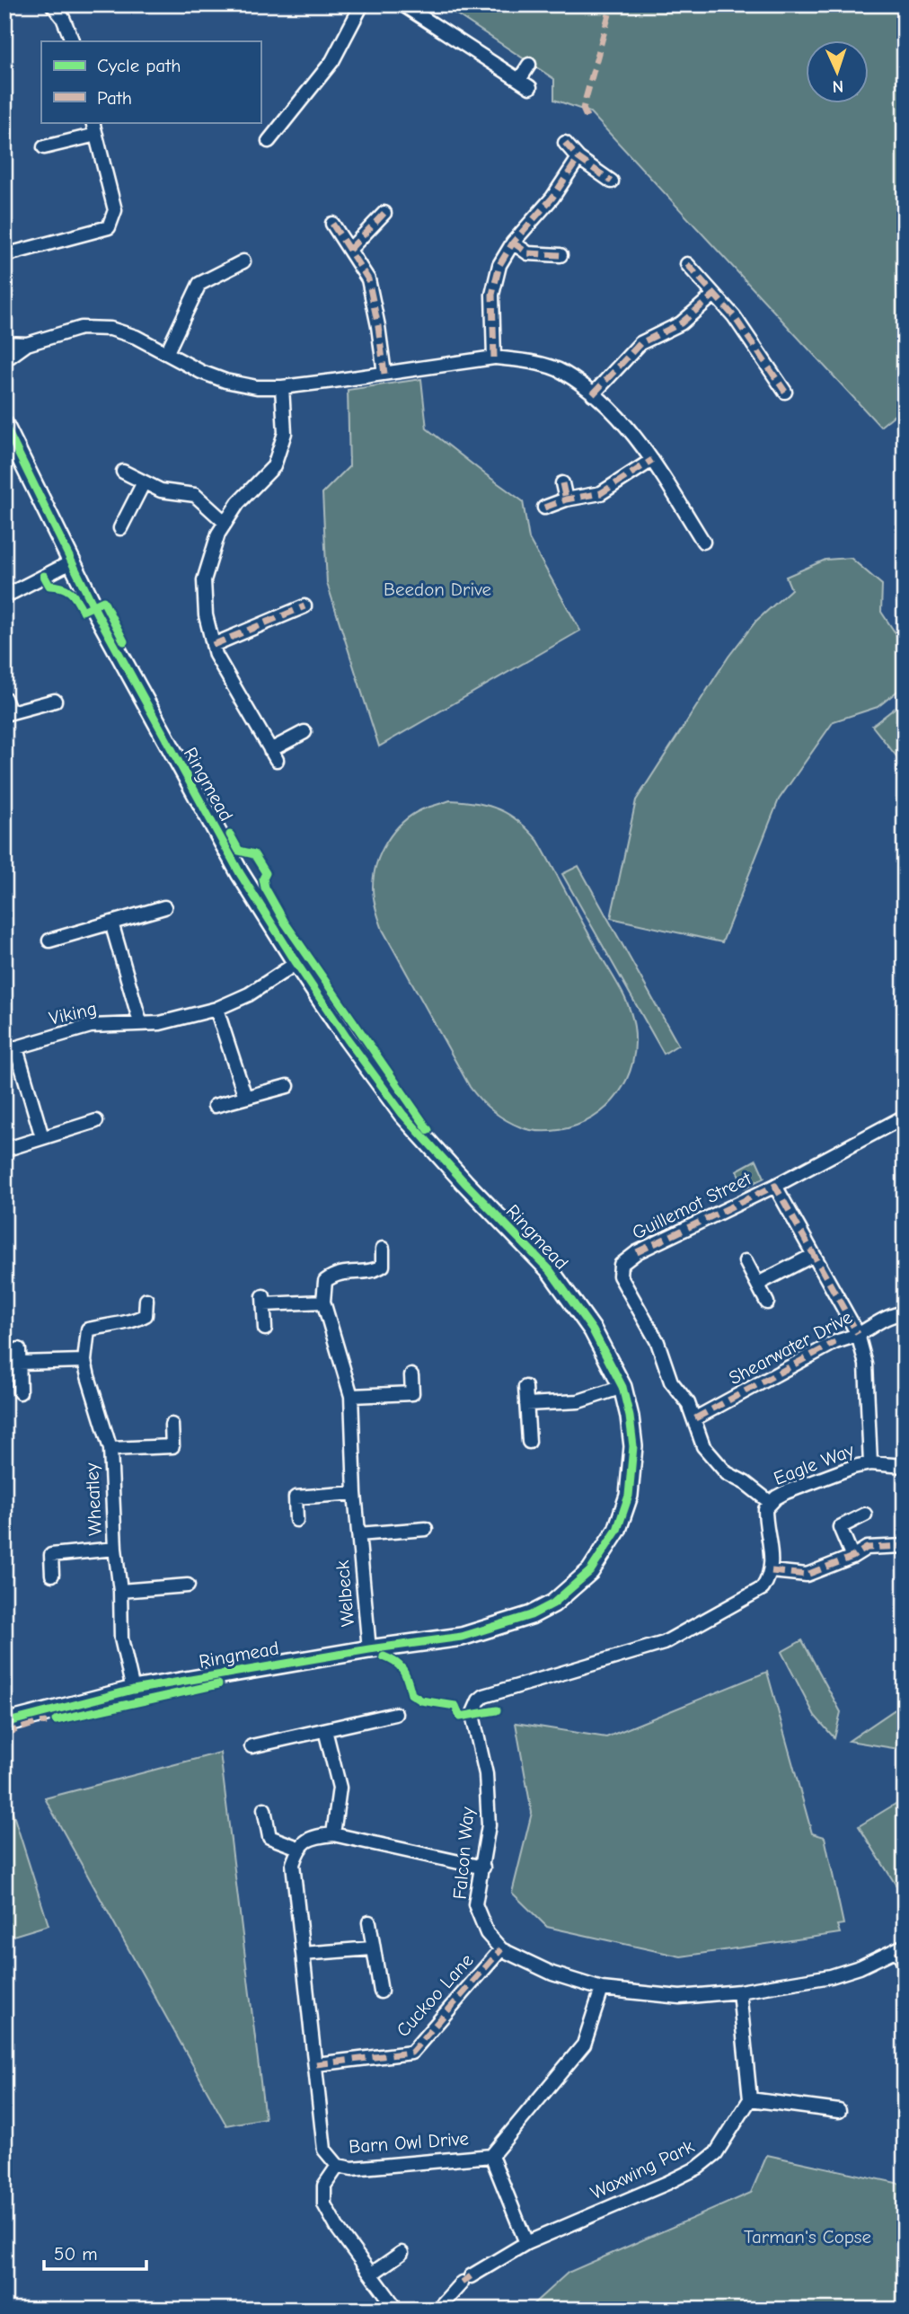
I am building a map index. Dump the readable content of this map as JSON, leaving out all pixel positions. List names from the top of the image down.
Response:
{
  "streets": {
    "street": [
      "Ringmead",
      "Viking",
      "Guillemot Street",
      "Shearwater Drive",
      "Eagle Way",
      "Wheatley",
      "Welbeck",
      "Falcon Way",
      "Cuckoo Lane",
      "Barn Owl Drive",
      "Waxwing Park"
    ]
  },
  "crossings": [
    ["Ringmead", "Viking"],
    ["Ringmead", "Wheatley"],
    ["Ringmead", "Welbeck"],
    ["Guillemot Street", "Shearwater Drive"],
    ["Guillemot Street", "Eagle Way"],
    ["Eagle Way", "Falcon Way"],
    ["Falcon Way", "Cuckoo Lane"],
    ["Falcon Way", "Barn Owl Drive"],
    ["Cuckoo Lane", "Barn Owl Drive"]
  ],
  "parks": ["Beedon Drive", "Tarman's Copse"],
  "legend": ["Cycle path", "Path"],
  "scale_bar": "50 m",
  "north": "bottom"
}
